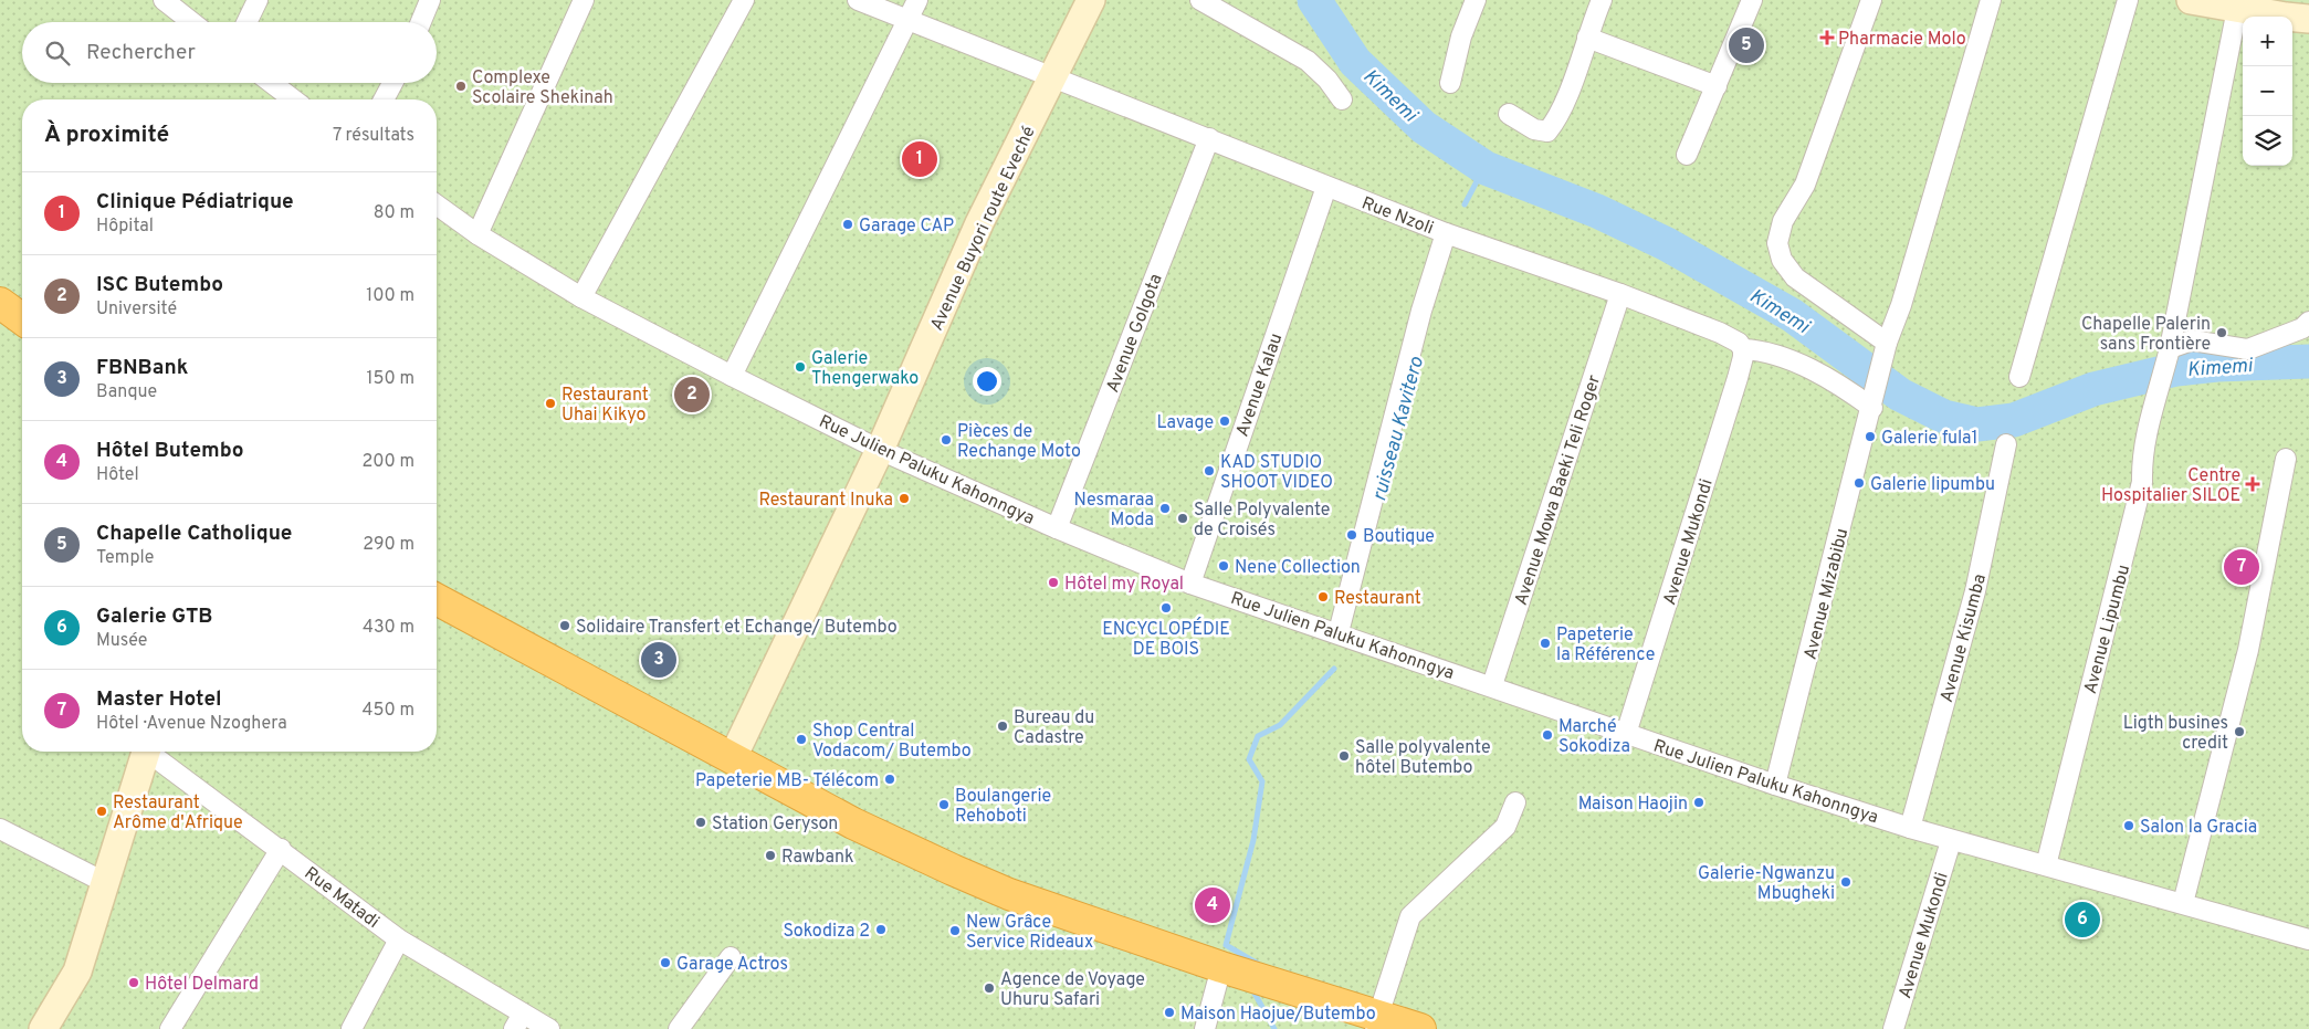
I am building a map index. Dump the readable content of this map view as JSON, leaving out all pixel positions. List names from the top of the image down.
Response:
{
  "streets": {
    "street": [
      "Rue Nzoli",
      "Avenue Buyori route Eveché",
      "Avenue Golgota",
      "Avenue Kalau",
      "Rue Julien Paluku Kahonngya",
      "Avenue Mowa Baeki Teli Roger",
      "Avenue Mukondi",
      "Avenue Mizabibu",
      "Avenue Lipumbu",
      "Avenue Kisumba",
      "Rue Matadi"
    ]
  },
  "crossings": [
    ["Rue Nzoli", "Avenue Buyori route Eveché"],
    ["Rue Nzoli", "Avenue Golgota"],
    ["Rue Nzoli", "Avenue Kalau"],
    ["Rue Nzoli", "Avenue Mowa Baeki Teli Roger"],
    ["Rue Nzoli", "Avenue Mukondi"],
    ["Avenue Buyori route Eveché", "Rue Julien Paluku Kahonngya"],
    ["Avenue Golgota", "Rue Julien Paluku Kahonngya"],
    ["Avenue Kalau", "Rue Julien Paluku Kahonngya"],
    ["Rue Julien Paluku Kahonngya", "Avenue Mowa Baeki Teli Roger"],
    ["Rue Julien Paluku Kahonngya", "Avenue Mukondi"],
    ["Rue Julien Paluku Kahonngya", "Avenue Mizabibu"],
    ["Rue Julien Paluku Kahonngya", "Avenue Lipumbu"],
    ["Rue Julien Paluku Kahonngya", "Avenue Kisumba"]
  ],
  "water": ["Kimemi", "ruisseau Kavitero"],
  "places": {
    "health": ["Pharmacie Molo", "Centre Hospitalier SILOE"],
    "other": [
      "Complexe Scolaire Shekinah",
      "Garage CAP",
      "Chapelle Palerin sans Frontière",
      "Galerie Thengerwako",
      "Restaurant Uhai Kikyo",
      "Lavage",
      "Galerie fula1",
      "Pièces de Rechange Moto",
      "KAD STUDIO SHOOT VIDEO",
      "Galerie lipumbu",
      "Restaurant Inuka",
      "Nesmaraa Moda",
      "Salle Polyvalente de Croisés",
      "Boutique",
      "Nene Collection",
      "Hôtel my Royal",
      "Restaurant",
      "ENCYCLOPÉDIE DE BOIS",
      "Solidaire Transfert et Echange/ Butembo",
      "Papeterie la Référence",
      "Bureau du Cadastre",
      "Ligth busines credit",
      "Marché Sokodiza",
      "Shop Central Vodacom/ Butembo",
      "Salle polyvalente hôtel Butembo",
      "Papeterie MB- Télécom",
      "Maison Haojin",
      "Boulangerie Rehoboti",
      "Restaurant Arôme d'Afrique",
      "Station Geryson",
      "Salon la Gracia",
      "Rawbank",
      "Galerie-Ngwanzu Mbugheki",
      "Sokodiza 2",
      "New Grâce Service Rideaux",
      "Garage Actros",
      "Hôtel Delmard",
      "Agence de Voyage Uhuru Safari",
      "Maison Haojue/Butembo"
    ]
  },
  "page": {
    "map_buttons": ["+", "−"],
    "search": "Rechercher",
    "pins": [
      "5",
      "1",
      "2",
      "7",
      "3",
      "4",
      "6"
    ],
    "heading": ["À proximité", "7 résultats"],
    "list": [
      {
        "mark": "1",
        "name": "Clinique Pédiatrique",
        "note": "Hôpital",
        "value": "80 m"
      },
      {
        "mark": "2",
        "name": "ISC Butembo",
        "note": "Université",
        "value": "100 m"
      },
      {
        "mark": "3",
        "name": "FBNBank",
        "note": "Banque",
        "value": "150 m"
      },
      {
        "mark": "4",
        "name": "Hôtel Butembo",
        "note": "Hôtel",
        "value": "200 m"
      },
      {
        "mark": "5",
        "name": "Chapelle Catholique",
        "note": "Temple",
        "value": "290 m"
      },
      {
        "mark": "6",
        "name": "Galerie GTB",
        "note": "Musée",
        "value": "430 m"
      },
      {
        "mark": "7",
        "name": "Master Hotel",
        "note": "Hôtel · Avenue Nzoghera",
        "value": "450 m"
      }
    ]
  }
}
